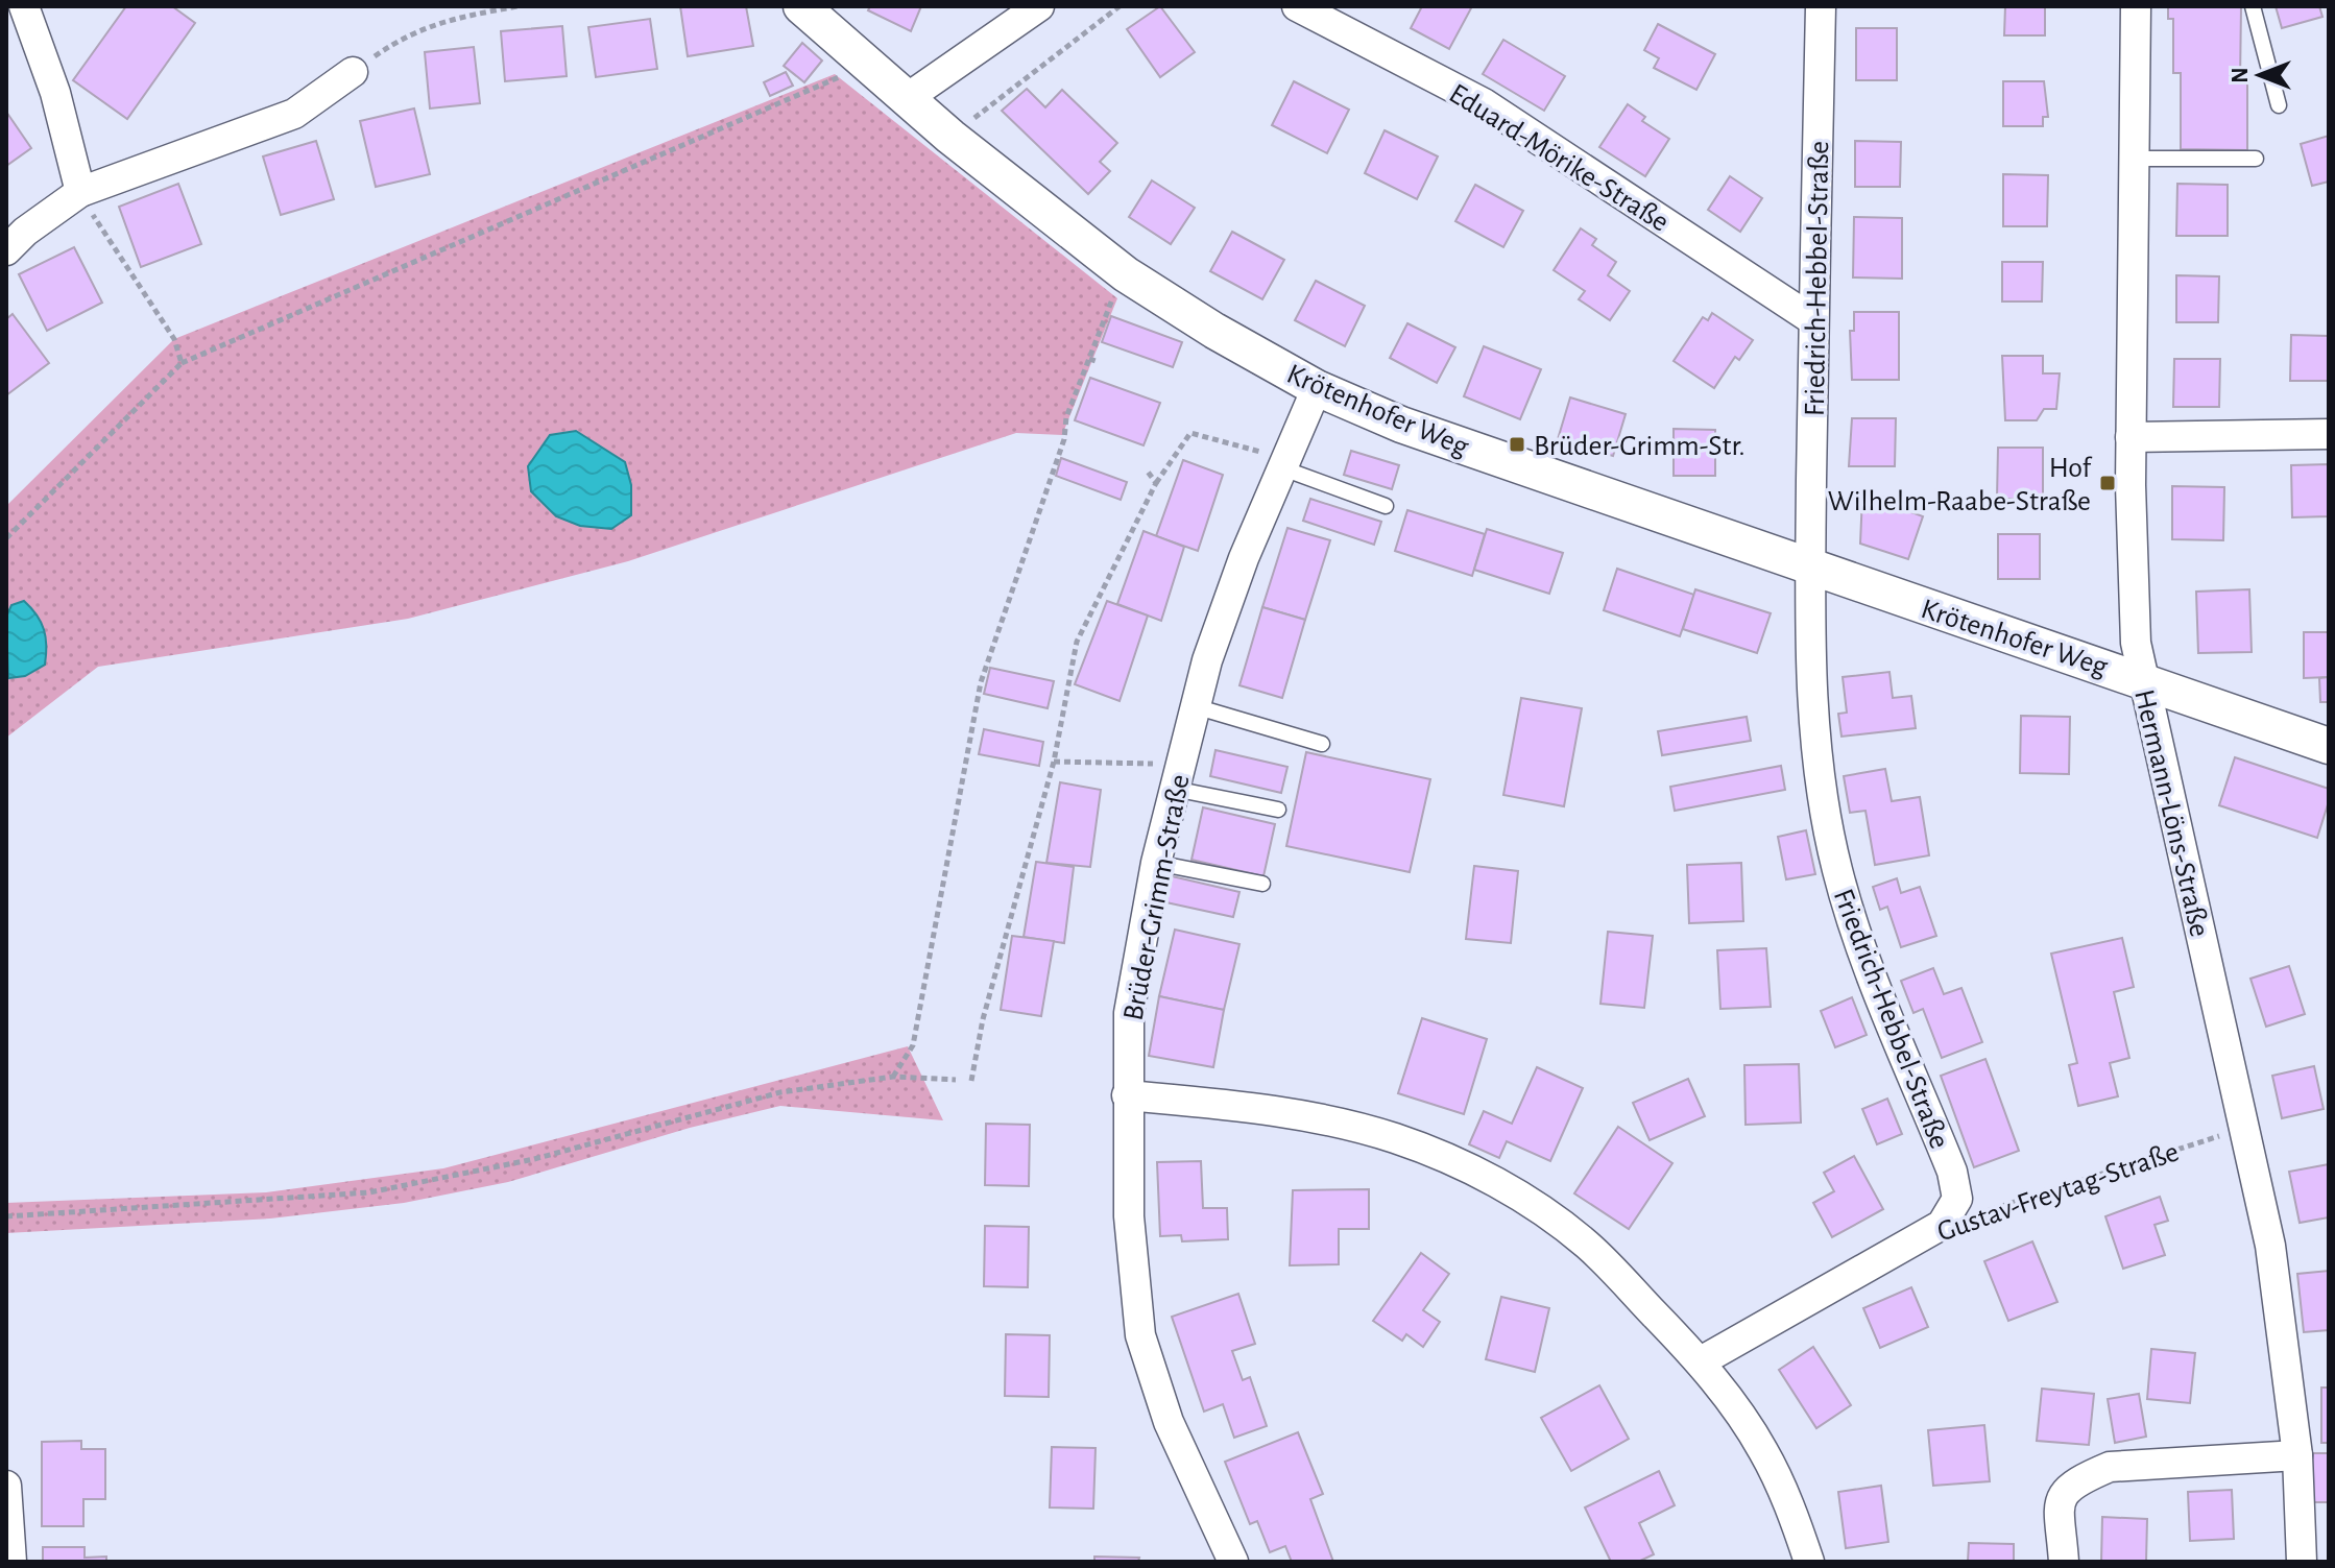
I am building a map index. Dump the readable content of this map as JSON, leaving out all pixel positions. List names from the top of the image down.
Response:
{
  "streets": {
    "street": [
      "Eduard-Mörike-Straße",
      "Friedrich-Hebbel-Straße",
      "Krötenhofer Weg",
      "Hermann-Löns-Straße",
      "Brüder-Grimm-Straße",
      "Gustav-Freytag-Straße"
    ]
  },
  "crossings": [
    ["Eduard-Mörike-Straße", "Friedrich-Hebbel-Straße"],
    ["Friedrich-Hebbel-Straße", "Krötenhofer Weg"],
    ["Friedrich-Hebbel-Straße", "Gustav-Freytag-Straße"],
    ["Krötenhofer Weg", "Hermann-Löns-Straße"],
    ["Krötenhofer Weg", "Brüder-Grimm-Straße"],
    ["Hermann-Löns-Straße", "Gustav-Freytag-Straße"]
  ],
  "places": {
    "transit": ["Brüder-Grimm-Str.", "Hof Wilhelm-Raabe-Straße"]
  },
  "north": "left"
}
